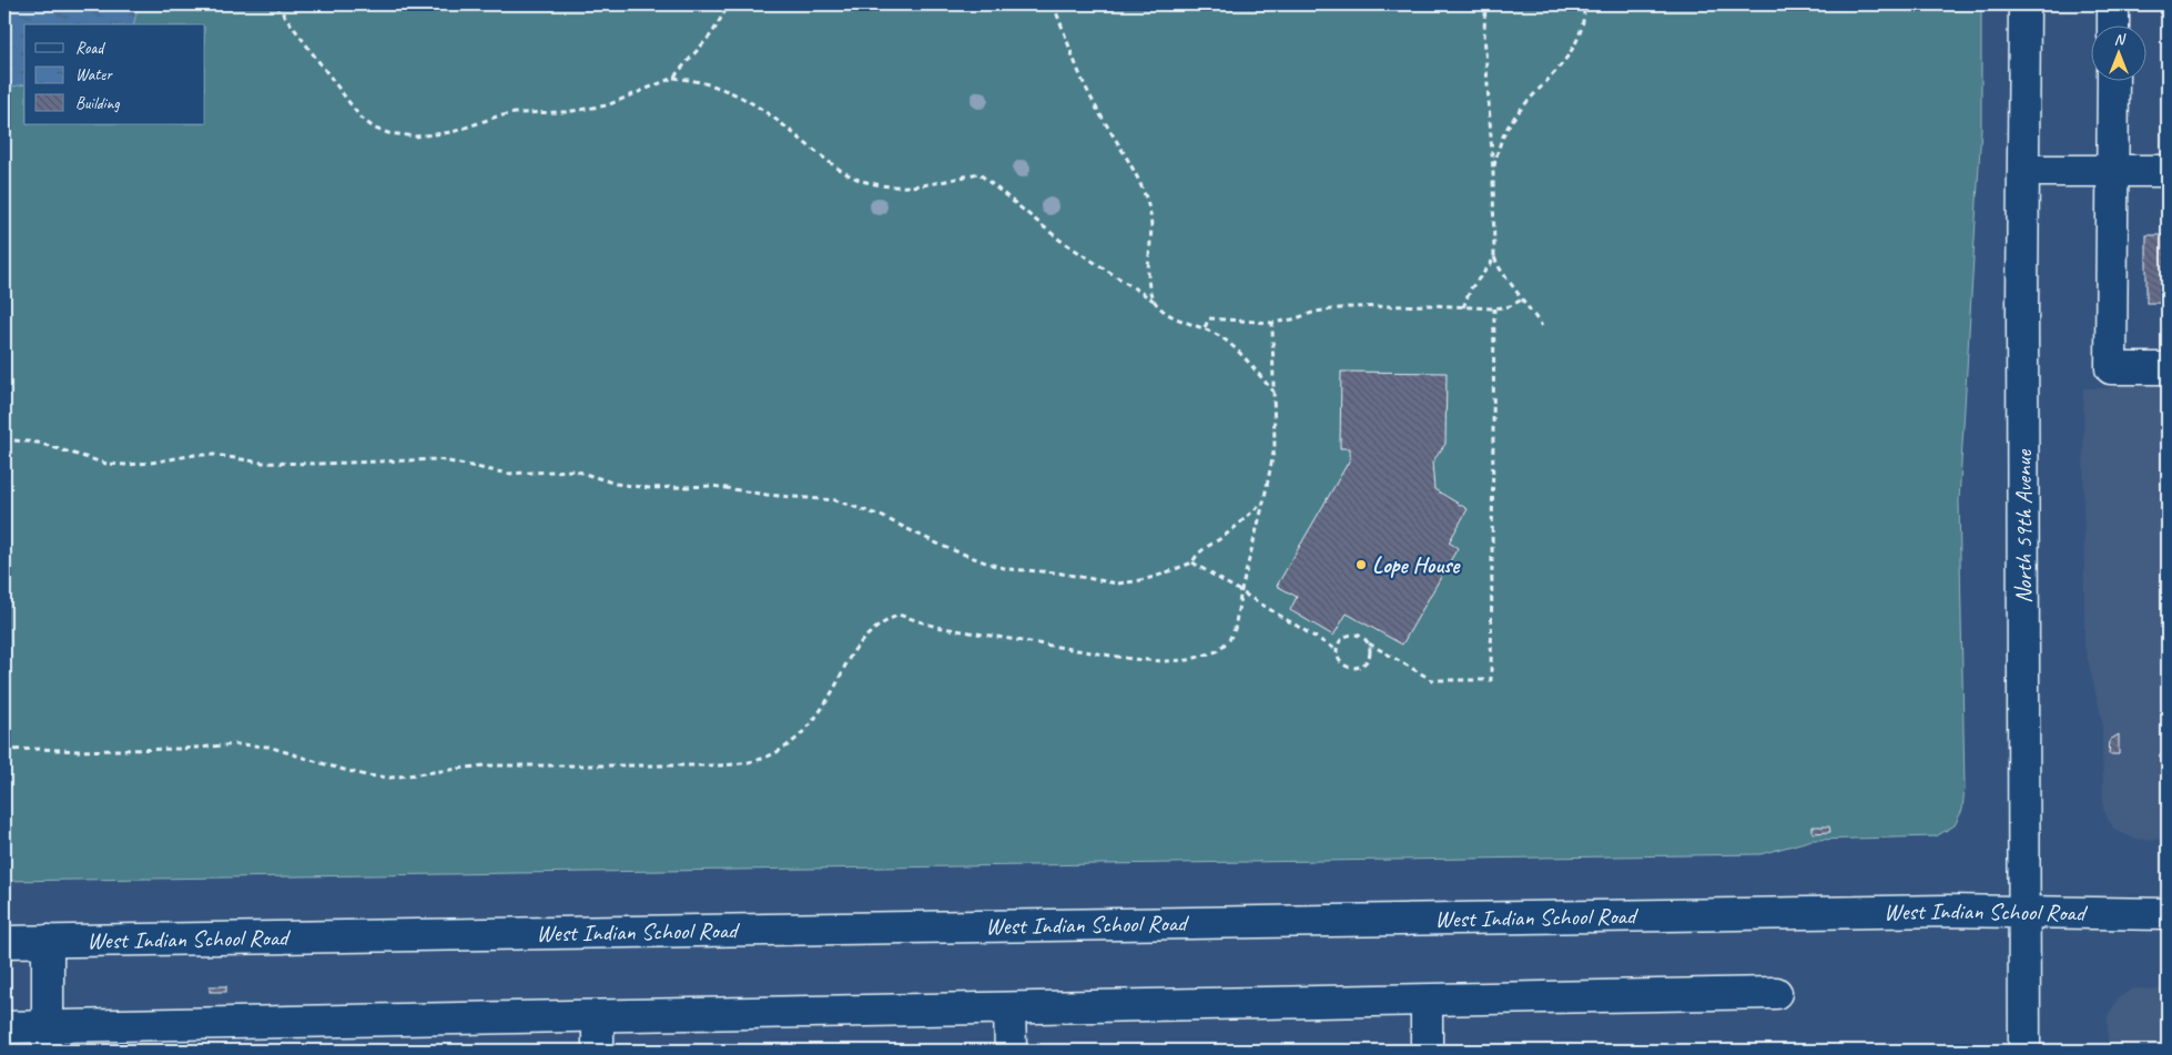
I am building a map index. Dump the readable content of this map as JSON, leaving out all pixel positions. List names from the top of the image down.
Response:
{
  "streets": {
    "main road": ["North 59th Avenue", "West Indian School Road"]
  },
  "crossings": [
    ["North 59th Avenue", "West Indian School Road"]
  ],
  "places": ["Lope House"],
  "legend": ["Road", "Water", "Building"],
  "north": "top"
}
